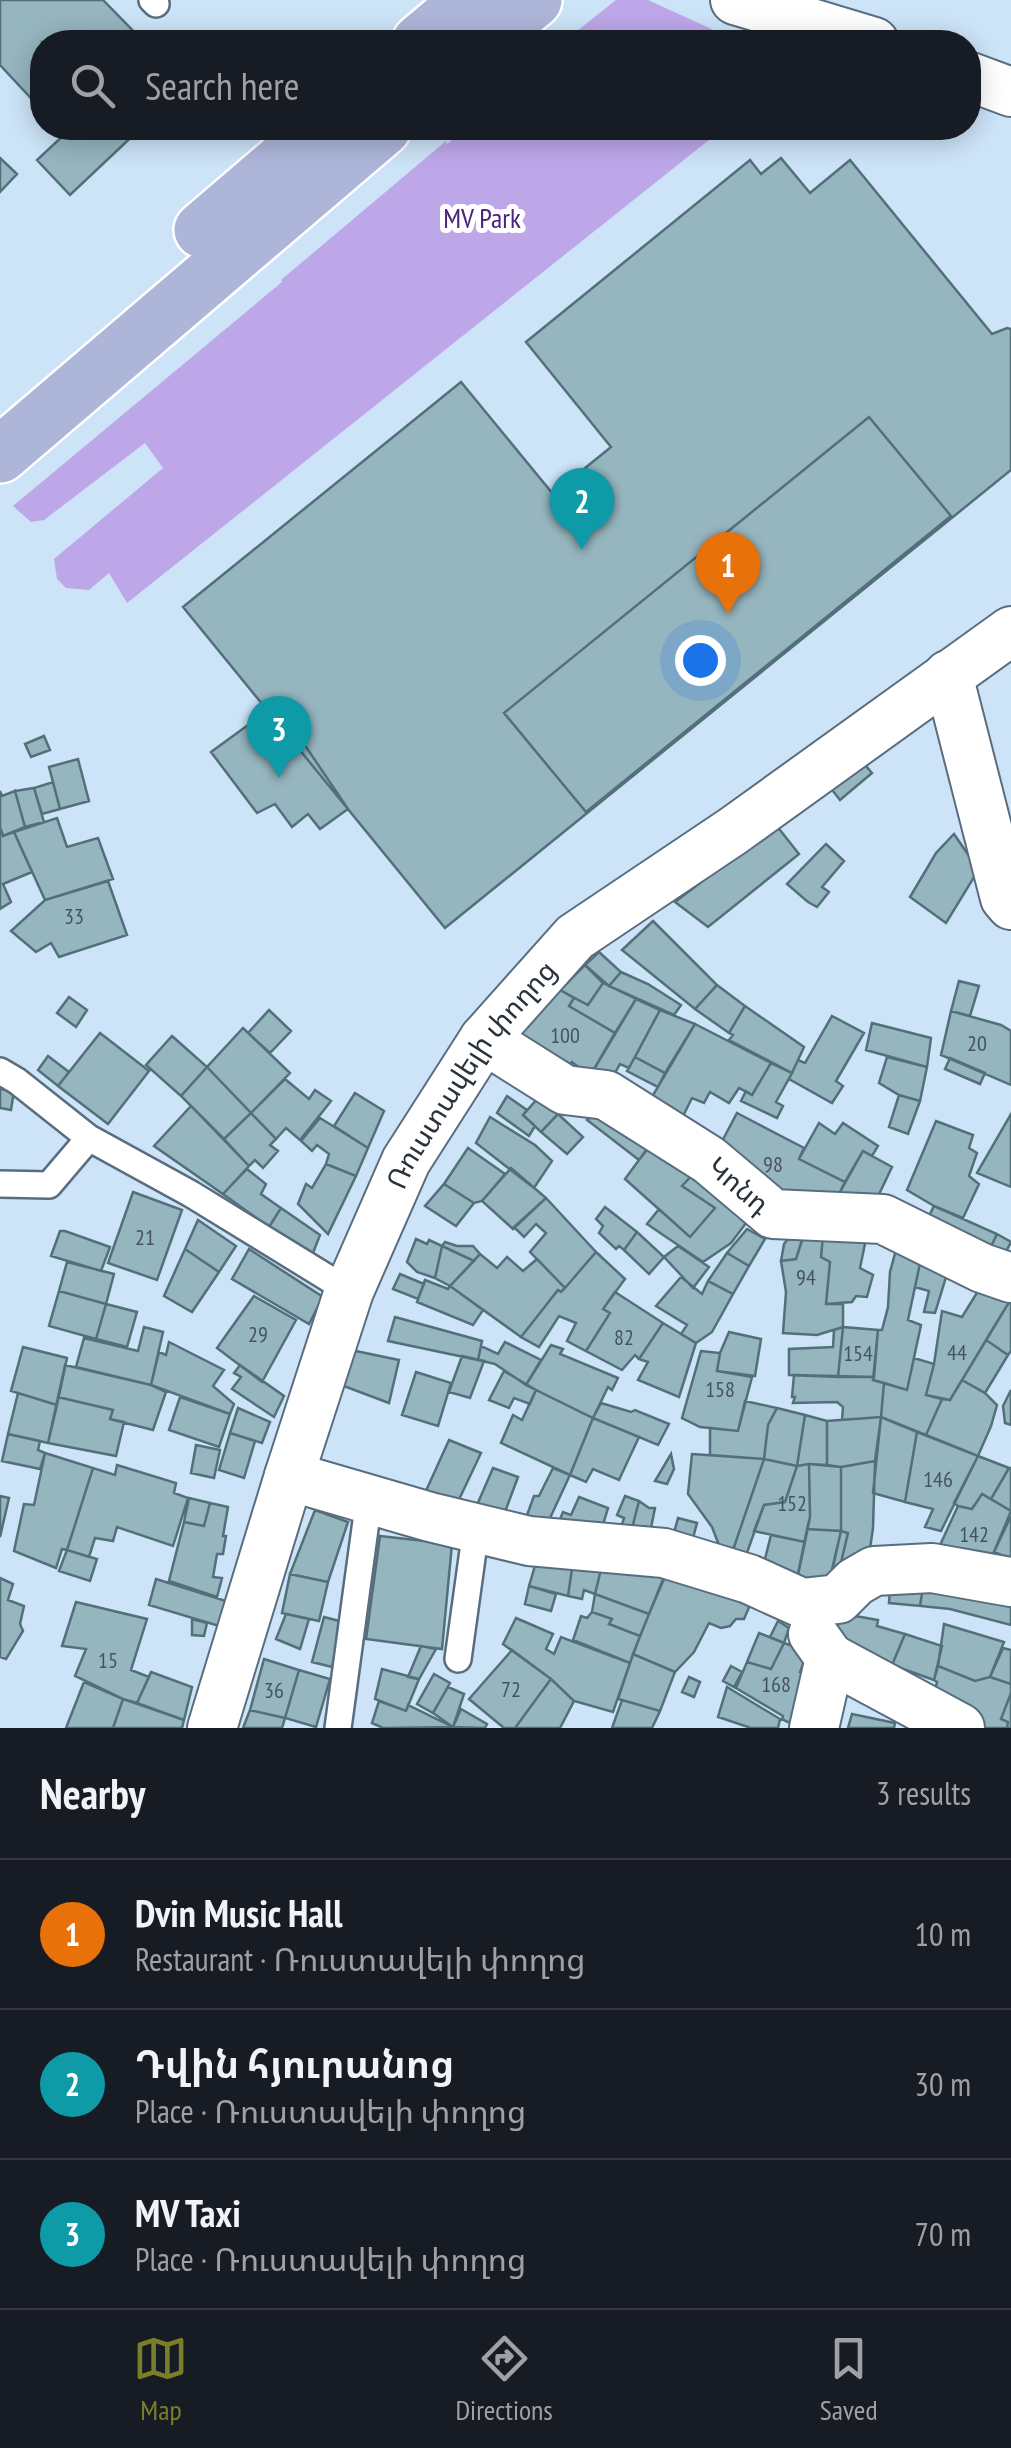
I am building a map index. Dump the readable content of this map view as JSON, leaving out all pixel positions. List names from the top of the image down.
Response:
{
  "streets": {
    "street": ["Ռուստավելի փողոց", "Կոնդ"]
  },
  "crossings": [
    ["Ռուստավելի փողոց", "Կոնդ"]
  ],
  "parks": ["MV Park"],
  "house_numbers": [
    "33",
    "100",
    "20",
    "98",
    "21",
    "94",
    "29",
    "82",
    "44",
    "154",
    "158",
    "146",
    "152",
    "142",
    "15",
    "168",
    "72",
    "36"
  ],
  "page": {
    "search": "Search here",
    "pins": ["2", "1", "3"],
    "heading": ["Nearby", "3 results"],
    "list": [
      {
        "mark": "1",
        "name": "Dvin Music Hall",
        "note": "Restaurant · Ռուստավելի փողոց",
        "value": "10 m"
      },
      {
        "mark": "2",
        "name": "Դվին հյուրանոց",
        "note": "Place · Ռուստավելի փողոց",
        "value": "30 m"
      },
      {
        "mark": "3",
        "name": "MV Taxi",
        "note": "Place · Ռուստավելի փողոց",
        "value": "70 m"
      }
    ],
    "nav": ["Map", "Directions", "Saved"]
  }
}
